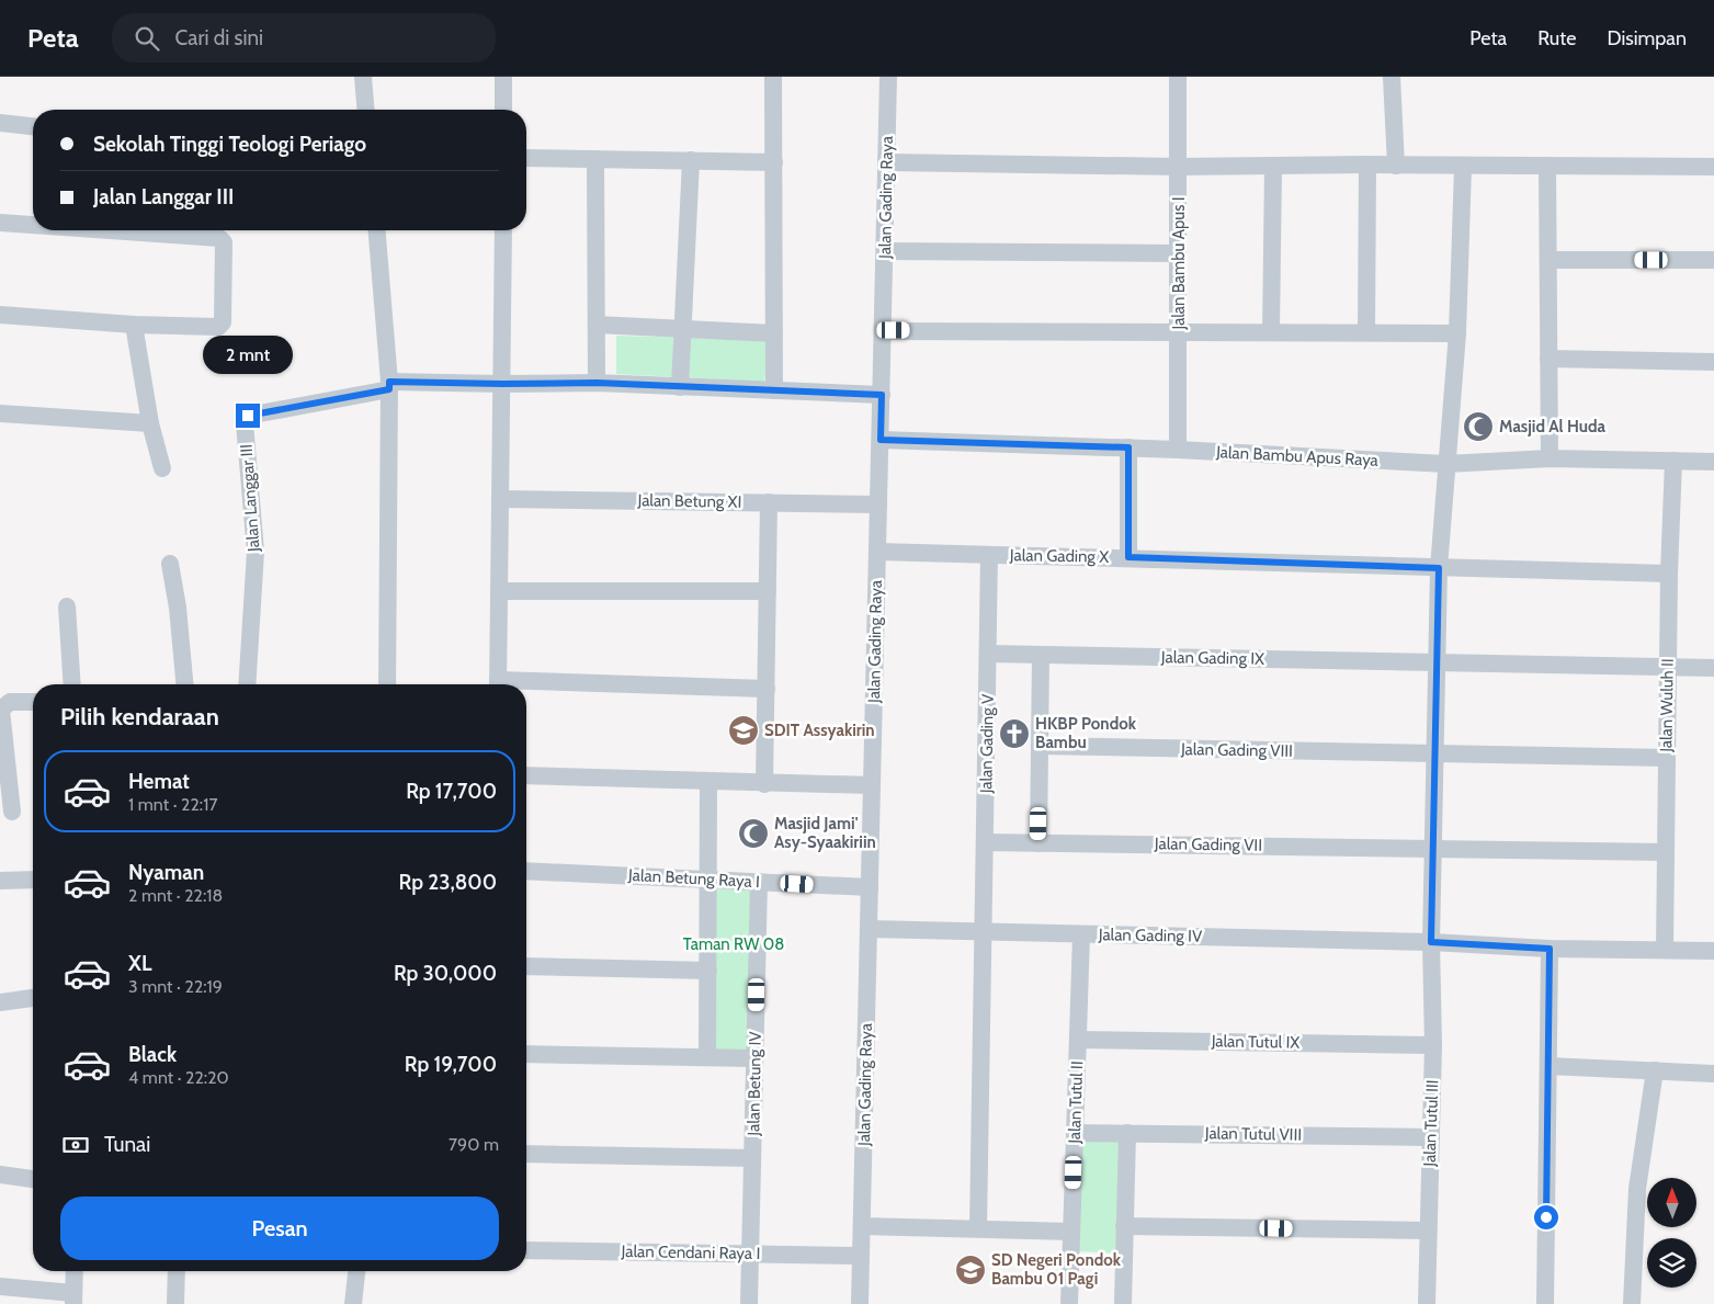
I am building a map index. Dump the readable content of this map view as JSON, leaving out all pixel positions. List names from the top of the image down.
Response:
{
  "streets": {
    "street": [
      "Jalan Gading Raya",
      "Jalan Bambu Apus I",
      "Jalan Bambu Apus Raya",
      "Jalan Langgar III",
      "Jalan Betung XI",
      "Jalan Gading X",
      "Jalan Gading IX",
      "Jalan Wuluh II",
      "Jalan Gading V",
      "Jalan Gading VIII",
      "Jalan Gading VII",
      "Jalan Betung Raya I",
      "Jalan Gading IV",
      "Jalan Tutul IX",
      "Jalan Betung IV",
      "Jalan Tutul II",
      "Jalan Tutul III",
      "Jalan Tutul VIII",
      "Jalan Cendani Raya I"
    ]
  },
  "crossings": [
    ["Jalan Gading Raya", "Jalan Bambu Apus Raya"],
    ["Jalan Gading Raya", "Jalan Betung XI"],
    ["Jalan Gading Raya", "Jalan Gading X"],
    ["Jalan Gading Raya", "Jalan Betung Raya I"],
    ["Jalan Gading Raya", "Jalan Gading IV"],
    ["Jalan Gading Raya", "Jalan Cendani Raya I"],
    ["Jalan Bambu Apus I", "Jalan Bambu Apus Raya"],
    ["Jalan Bambu Apus Raya", "Jalan Wuluh II"],
    ["Jalan Bambu Apus Raya", "Jalan Tutul III"],
    ["Jalan Gading X", "Jalan Wuluh II"],
    ["Jalan Gading X", "Jalan Gading V"],
    ["Jalan Gading X", "Jalan Tutul III"],
    ["Jalan Gading IX", "Jalan Wuluh II"],
    ["Jalan Gading IX", "Jalan Gading V"],
    ["Jalan Gading IX", "Jalan Tutul III"],
    ["Jalan Wuluh II", "Jalan Gading VIII"],
    ["Jalan Wuluh II", "Jalan Gading VII"],
    ["Jalan Wuluh II", "Jalan Gading IV"],
    ["Jalan Gading V", "Jalan Gading VII"],
    ["Jalan Gading V", "Jalan Gading IV"],
    ["Jalan Gading VIII", "Jalan Tutul III"],
    ["Jalan Gading VII", "Jalan Tutul III"],
    ["Jalan Betung Raya I", "Jalan Betung IV"],
    ["Jalan Gading IV", "Jalan Tutul II"],
    ["Jalan Gading IV", "Jalan Tutul III"],
    ["Jalan Tutul IX", "Jalan Tutul II"],
    ["Jalan Tutul IX", "Jalan Tutul III"],
    ["Jalan Betung IV", "Jalan Cendani Raya I"],
    ["Jalan Tutul II", "Jalan Tutul VIII"],
    ["Jalan Tutul III", "Jalan Tutul VIII"]
  ],
  "parks": ["Taman RW 08"],
  "places": {
    "mosque": ["Masjid Al Huda", "Masjid Jami' Asy-Syaakiriin"],
    "school or university": ["SDIT Assyakirin", "SD Negeri Pondok Bambu 01 Pagi"],
    "church": ["HKBP Pondok Bambu"]
  },
  "north": "top",
  "page": {
    "header": "Peta",
    "search": "Cari di sini",
    "nav": ["Peta", "Rute", "Disimpan"],
    "banner": ["Sekolah Tinggi Teologi Periago", "Jalan Langgar III"],
    "bubble": "2 mnt",
    "heading": "Pilih kendaraan",
    "list": [
      {
        "name": "Hemat",
        "note": "1 mnt · 22:17",
        "value": "Rp 17,700"
      },
      {
        "name": "Nyaman",
        "note": "2 mnt · 22:18",
        "value": "Rp 23,800"
      },
      {
        "name": "XL",
        "note": "3 mnt · 22:19",
        "value": "Rp 30,000"
      },
      {
        "name": "Black",
        "note": "4 mnt · 22:20",
        "value": "Rp 19,700"
      }
    ],
    "pay": ["Tunai", "790 m"],
    "buttons": "Pesan"
  }
}
